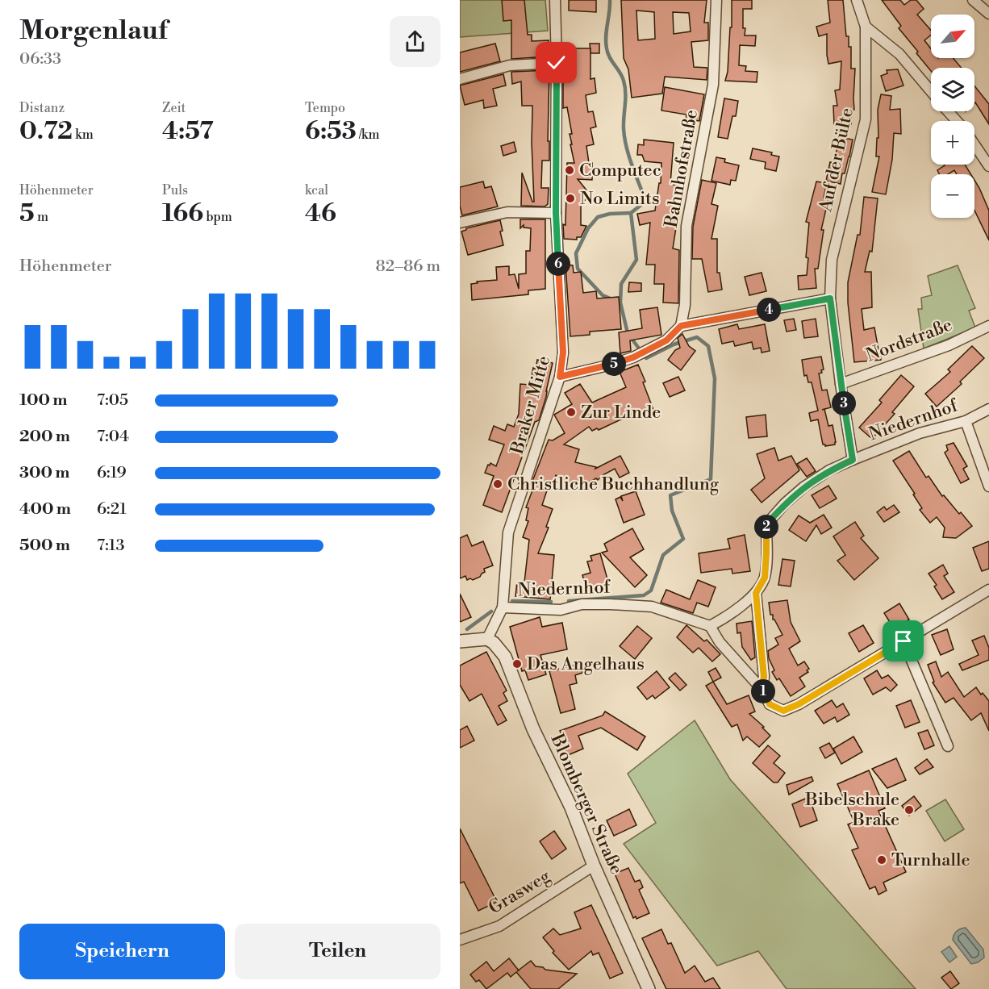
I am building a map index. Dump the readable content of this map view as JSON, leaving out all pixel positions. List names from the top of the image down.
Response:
{
  "streets": {
    "street": [
      "Auf der Bülte",
      "Bahnhofstraße",
      "Nordstraße",
      "Braker Mitte",
      "Niedernhof",
      "Blomberger Straße",
      "Grasweg"
    ]
  },
  "crossings": [
    ["Auf der Bülte", "Nordstraße"],
    ["Auf der Bülte", "Niedernhof"],
    ["Braker Mitte", "Niedernhof"],
    ["Braker Mitte", "Blomberger Straße"],
    ["Blomberger Straße", "Grasweg"]
  ],
  "places": [
    "Computec",
    "No Limits",
    "Zur Linde",
    "Christliche Buchhandlung",
    "Das Angelhaus",
    "Bibelschule Brake",
    "Turnhalle"
  ],
  "north": "top right",
  "page": {
    "heading": ["Morgenlauf", "06:33"],
    "map_buttons": ["+", "−"],
    "stats": [
      ["Distanz", "0.72 km"],
      ["Zeit", "4:57"],
      ["Tempo", "6:53 /km"],
      ["Höhenmeter", "5 m"],
      ["Puls", "166 bpm"],
      ["kcal", "46"]
    ],
    "chart": ["Höhenmeter", "82–86 m"],
    "pins": [
      "6",
      "4",
      "5",
      "3",
      "2",
      "1"
    ],
    "list": [
      {
        "name": "100 m",
        "note": "7:05"
      },
      {
        "name": "200 m",
        "note": "7:04"
      },
      {
        "name": "300 m",
        "note": "6:19"
      },
      {
        "name": "400 m",
        "note": "6:21"
      },
      {
        "name": "500 m",
        "note": "7:13"
      }
    ],
    "buttons": ["Speichern", "Teilen"]
  }
}
